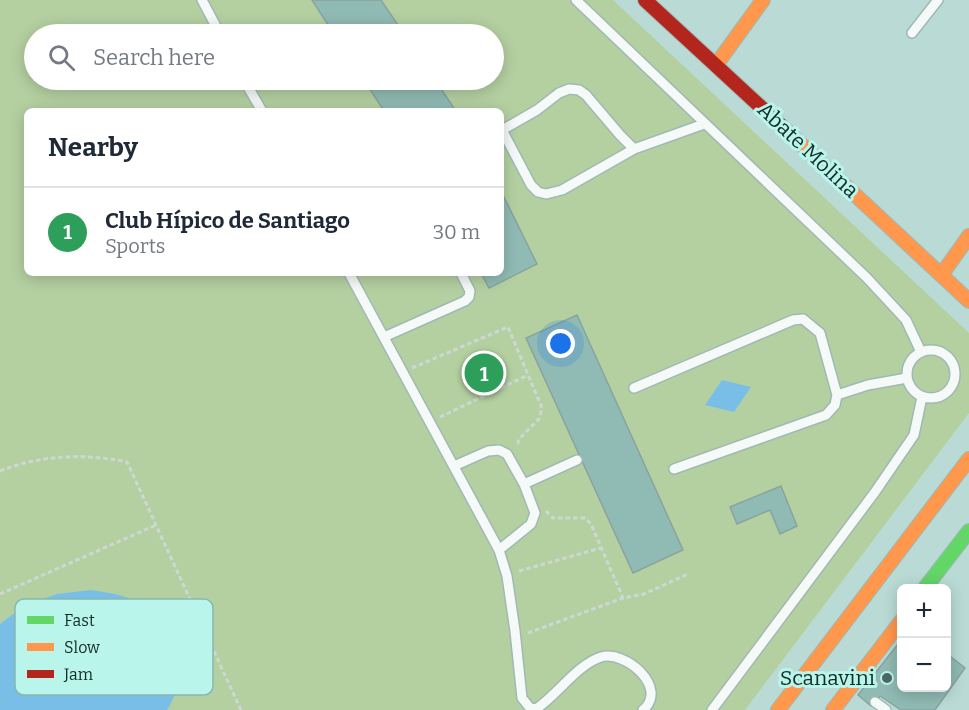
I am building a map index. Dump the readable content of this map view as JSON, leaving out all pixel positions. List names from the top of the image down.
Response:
{
  "streets": {
    "main road": ["Abate Molina"]
  },
  "places": ["Scanavini"],
  "legend": ["Fast", "Slow", "Jam"],
  "page": {
    "search": "Search here",
    "heading": "Nearby",
    "list": [
      {
        "mark": "1",
        "name": "Club Hípico de Santiago",
        "note": "Sports",
        "value": "30 m"
      }
    ],
    "pins": "1",
    "map_buttons": ["+", "−"]
  }
}
